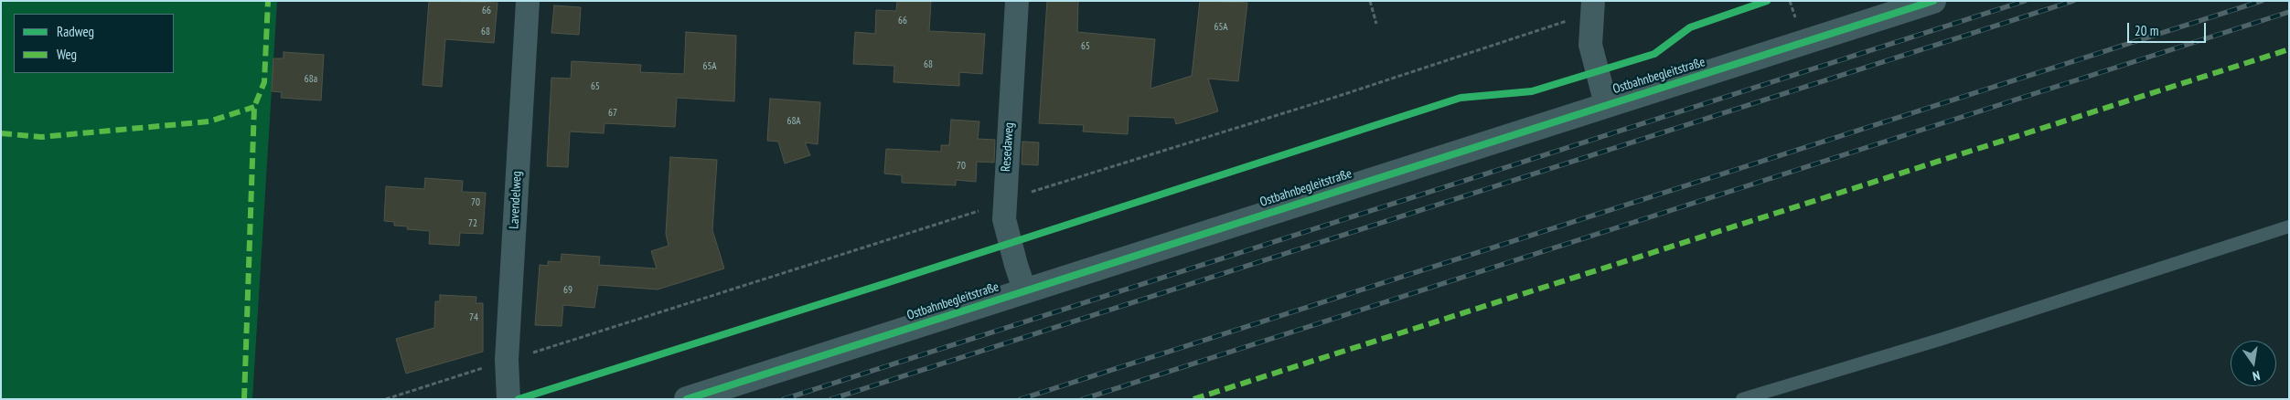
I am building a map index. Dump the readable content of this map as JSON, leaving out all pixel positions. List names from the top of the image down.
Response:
{
  "streets": {
    "street": ["Ostbahnbegleitstraße", "Resedaweg", "Lavendelweg"]
  },
  "crossings": [
    ["Ostbahnbegleitstraße", "Resedaweg"]
  ],
  "house_numbers": [
    "66",
    "66",
    "65A",
    "68",
    "65",
    "68",
    "65A",
    "68a",
    "65",
    "67",
    "68A",
    "70",
    "70",
    "72",
    "69",
    "74"
  ],
  "legend": ["Radweg", "Weg"],
  "scale_bar": "20 m",
  "north": "bottom"
}
